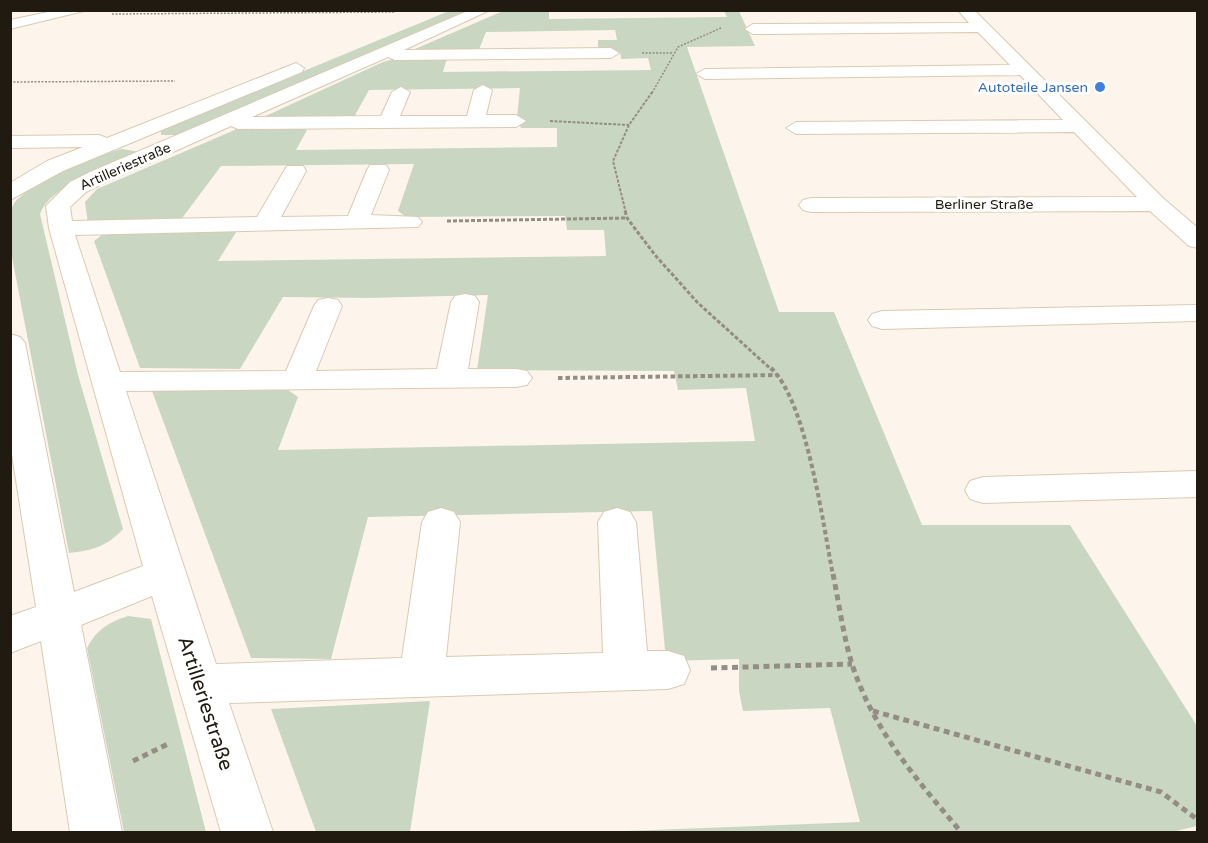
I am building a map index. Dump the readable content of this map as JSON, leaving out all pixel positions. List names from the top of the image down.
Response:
{
  "streets": {
    "street": ["Artilleriestraße", "Berliner Straße"]
  },
  "places": ["Autoteile Jansen"]
}
